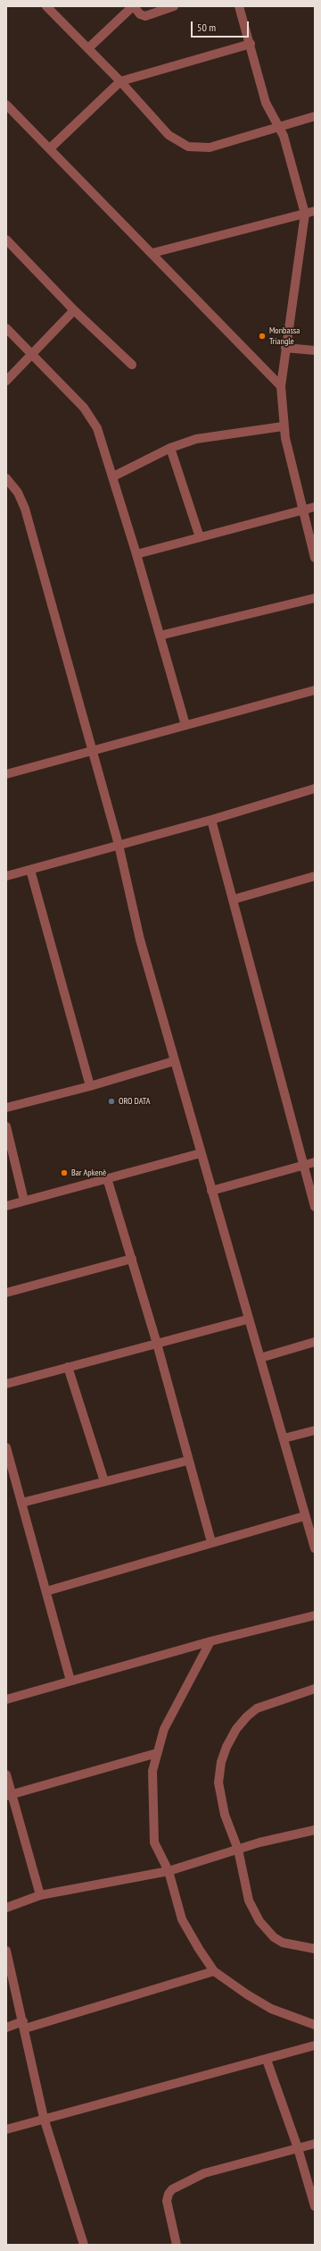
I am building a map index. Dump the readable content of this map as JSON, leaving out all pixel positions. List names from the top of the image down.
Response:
{
  "places": ["Monbassa Triangle", "ORO DATA", "Bar Apkenè"],
  "scale_bar": "50 m"
}
